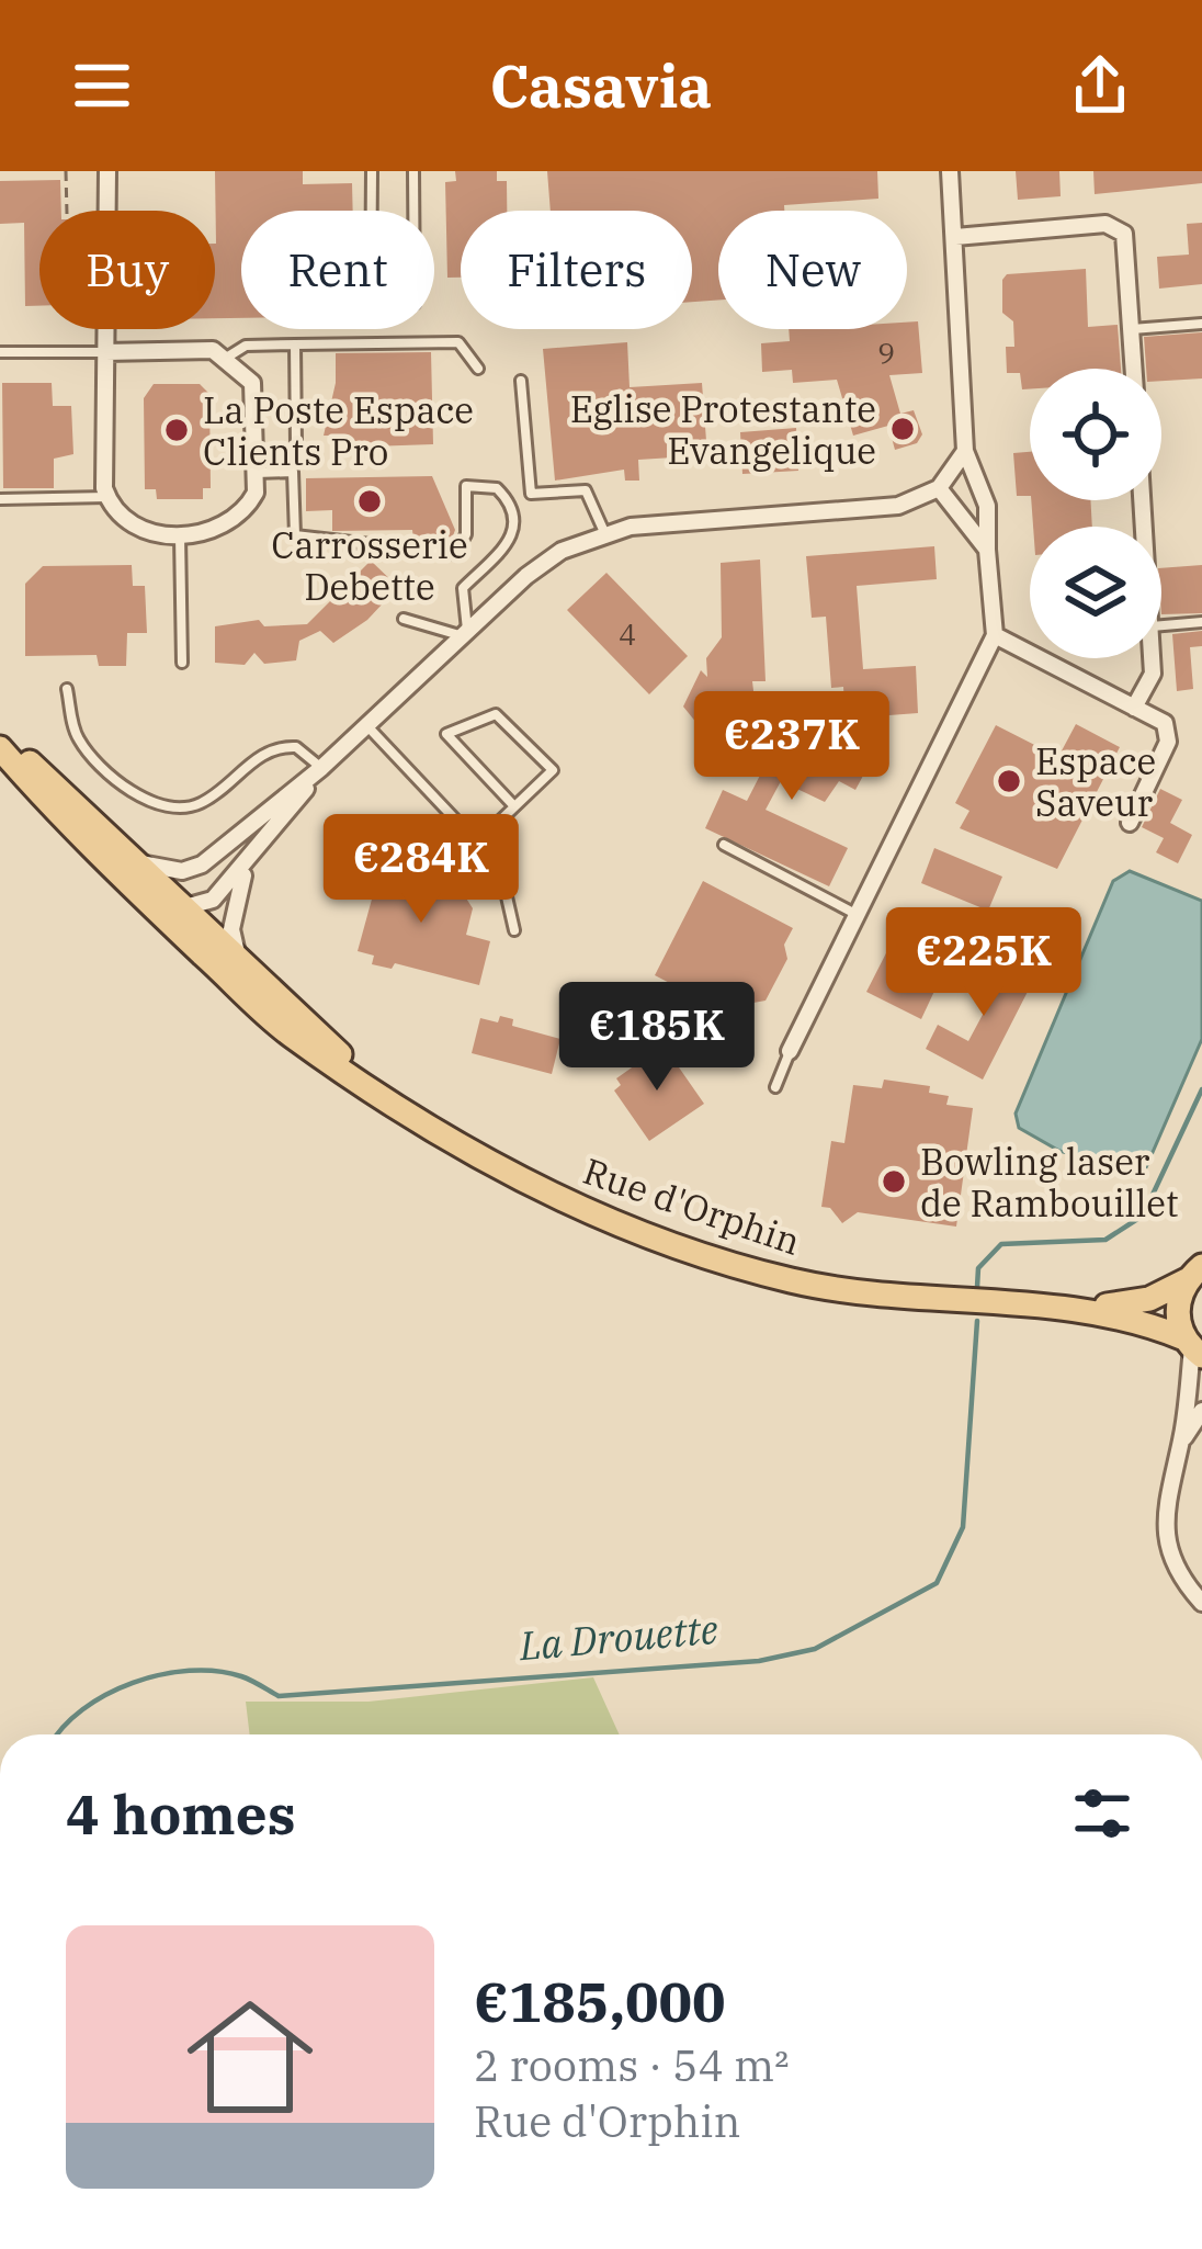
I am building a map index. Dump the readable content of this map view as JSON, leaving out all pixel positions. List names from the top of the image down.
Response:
{
  "streets": {
    "main road": ["Rue d'Orphin"]
  },
  "water": ["La Drouette"],
  "places": [
    "Eglise Protestante Evangelique",
    "La Poste Espace Clients Pro",
    "Carrosserie Debette",
    "Espace Saveur",
    "Bowling laser de Rambouillet"
  ],
  "house_numbers": ["9", "4"],
  "page": {
    "header": "Casavia",
    "chip": [
      "Buy",
      "Rent",
      "Filters",
      "New"
    ],
    "price": [
      "€237K",
      "€284K",
      "€225K",
      "€185K"
    ],
    "heading": "4 homes",
    "list": [
      {
        "name": "€185,000",
        "note": "2 rooms · 54 m² · Rue d'Orphin"
      }
    ]
  }
}
